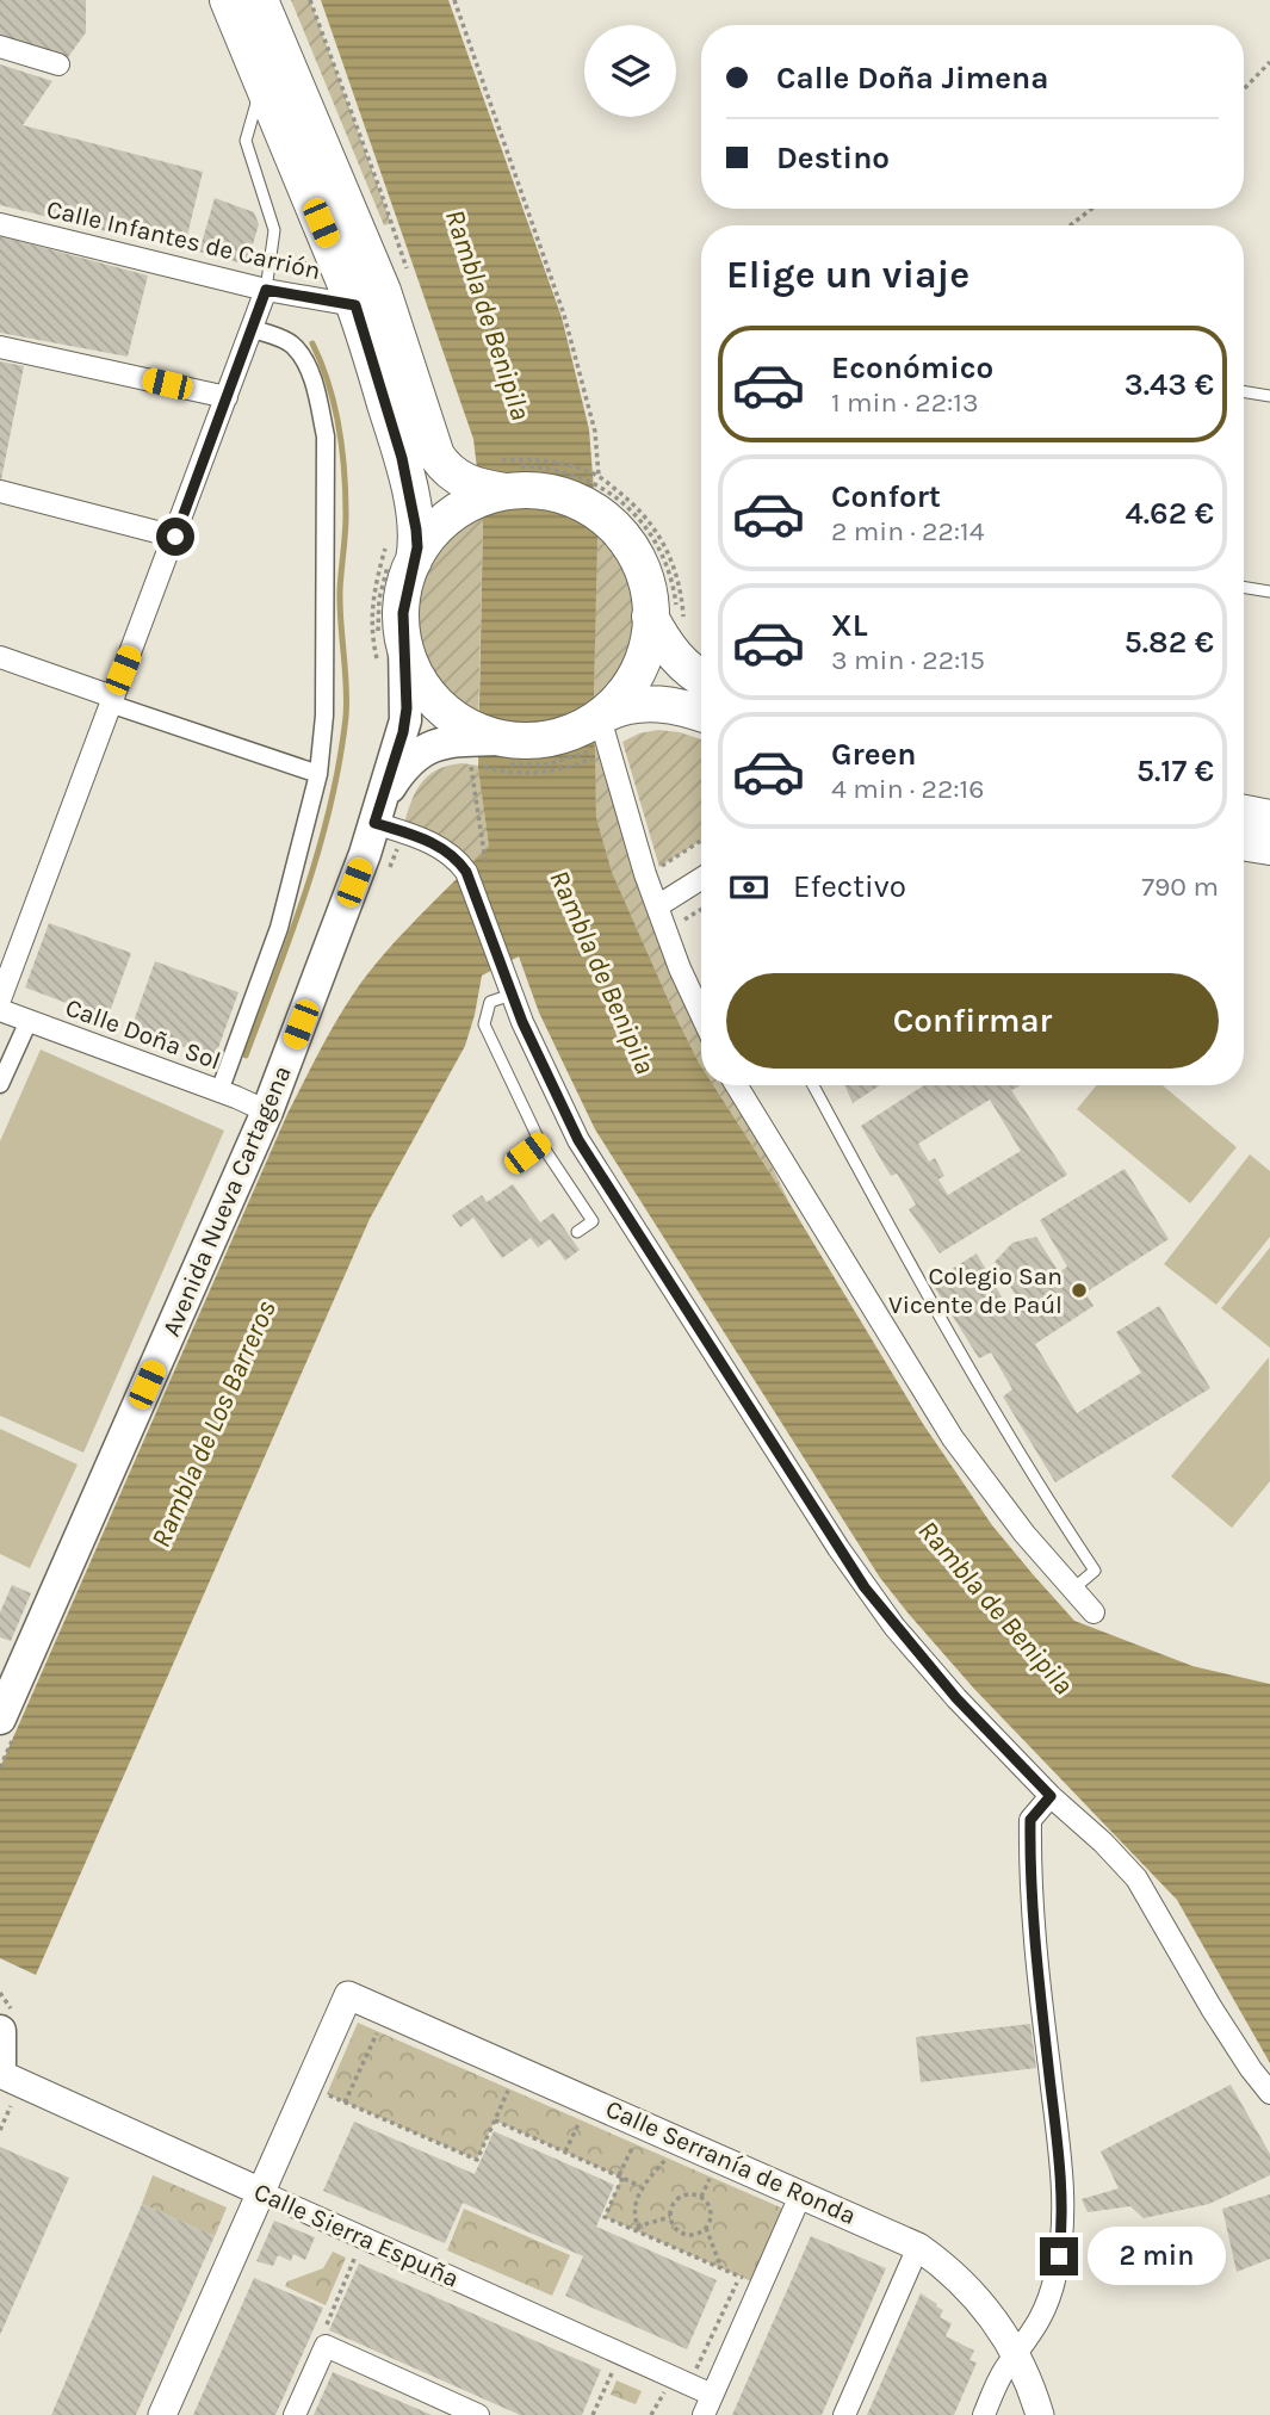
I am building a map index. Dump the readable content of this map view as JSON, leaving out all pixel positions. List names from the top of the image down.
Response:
{
  "streets": {
    "main road": ["Avenida Nueva Cartagena"],
    "street": [
      "Calle Infantes de Carrión",
      "Calle Doña Sol",
      "Calle Serranía de Ronda",
      "Calle Sierra Espuña"
    ]
  },
  "crossings": [
    ["Calle Doña Sol", "Avenida Nueva Cartagena"],
    ["Calle Serranía de Ronda", "Calle Sierra Espuña"]
  ],
  "water": ["Rambla de Benipila", "Rambla de Los Barreros"],
  "places": ["Colegio San Vicente de Paúl"],
  "page": {
    "banner": ["Calle Doña Jimena", "Destino"],
    "heading": "Elige un viaje",
    "list": [
      {
        "name": "Económico",
        "note": "1 min · 22:13",
        "value": "3.43 €"
      },
      {
        "name": "Confort",
        "note": "2 min · 22:14",
        "value": "4.62 €"
      },
      {
        "name": "XL",
        "note": "3 min · 22:15",
        "value": "5.82 €"
      },
      {
        "name": "Green",
        "note": "4 min · 22:16",
        "value": "5.17 €"
      }
    ],
    "pay": ["Efectivo", "790 m"],
    "buttons": "Confirmar",
    "bubble": "2 min"
  }
}
